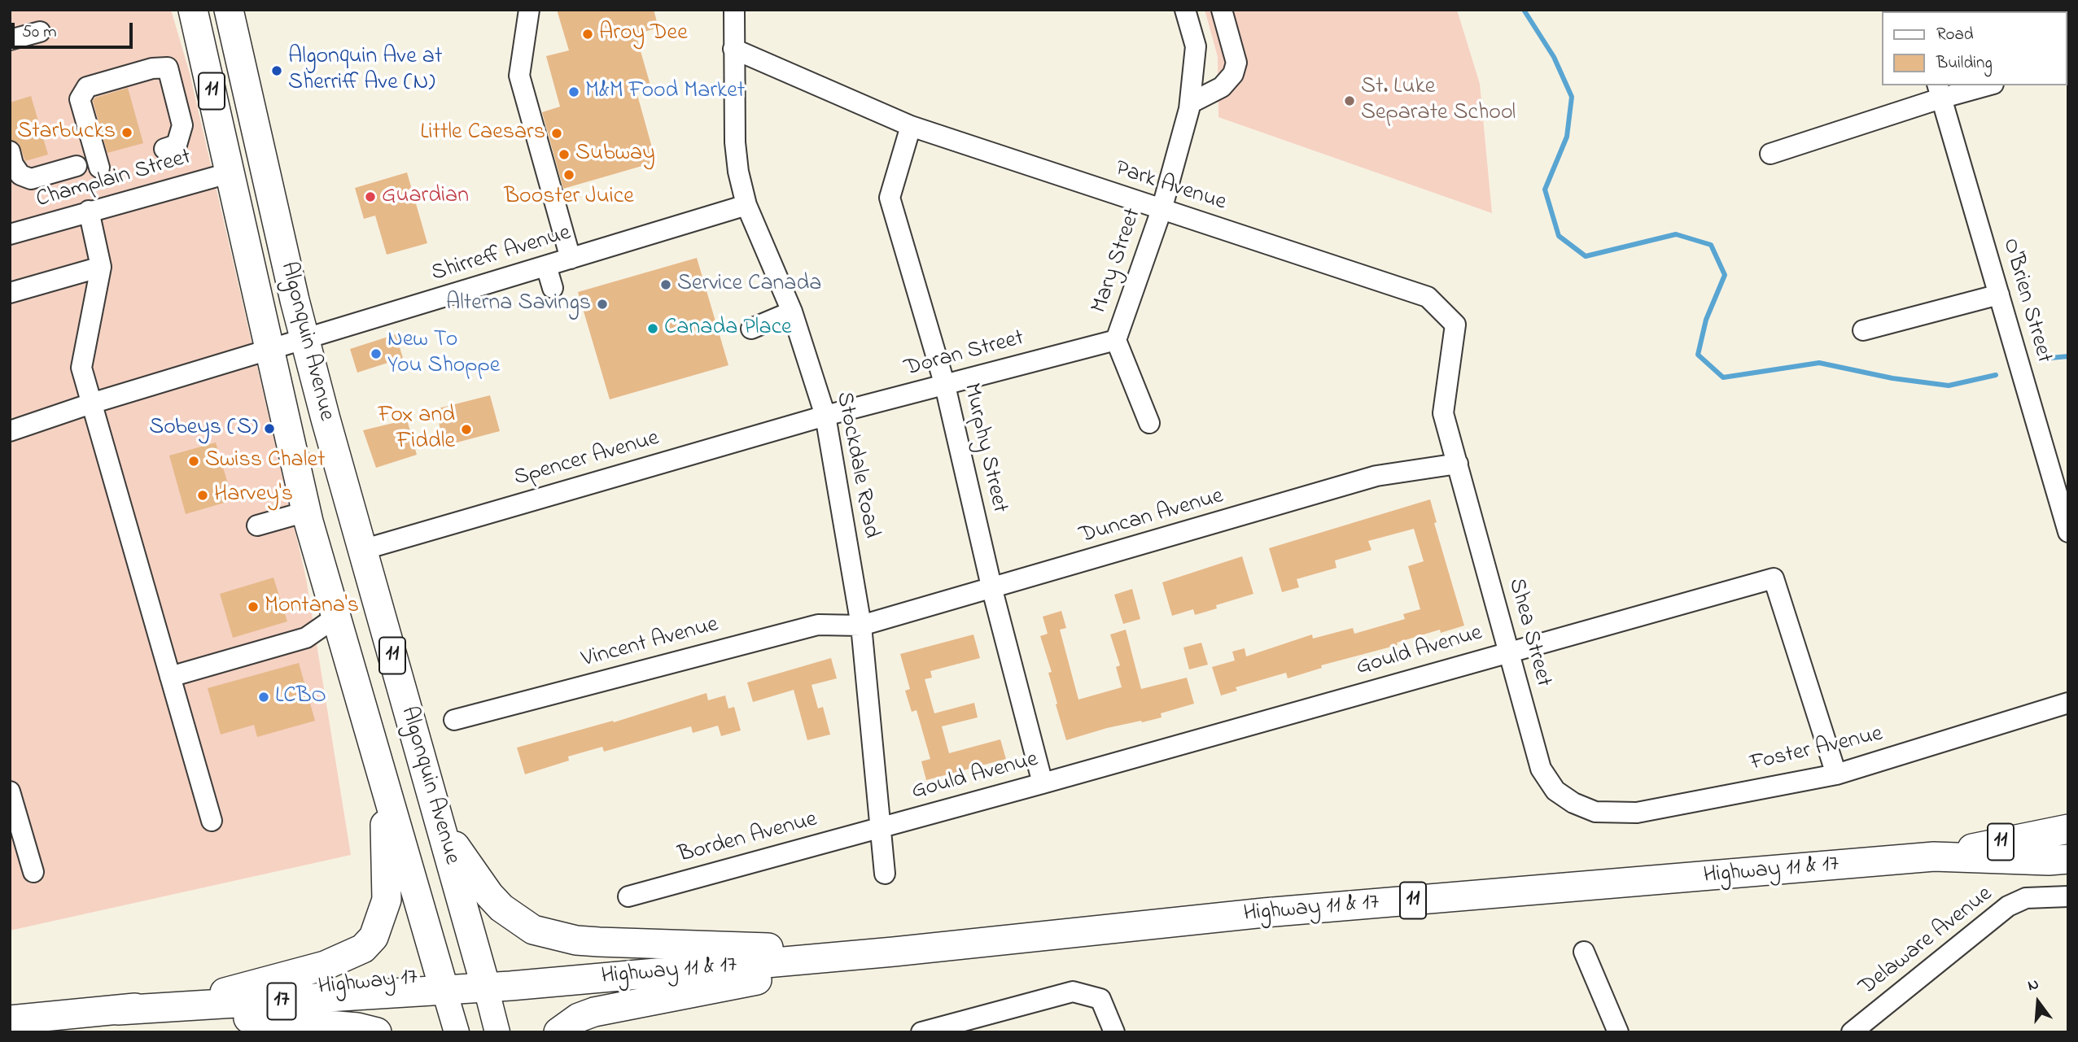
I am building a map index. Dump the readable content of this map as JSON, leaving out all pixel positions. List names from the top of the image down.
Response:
{
  "streets": {
    "highway": [
      "11",
      "Algonquin Avenue",
      "Highway 11 & 17",
      "Highway 17",
      "17"
    ],
    "street": [
      "Champlain Street",
      "Park Avenue",
      "Shirreff Avenue",
      "Mary Street",
      "O'Brien Street",
      "Doran Street",
      "Murphy Street",
      "Spencer Avenue",
      "Stockdale Road",
      "Duncan Avenue",
      "Shea Street",
      "Vincent Avenue",
      "Gould Avenue",
      "Foster Avenue",
      "Borden Avenue",
      "Delaware Avenue"
    ]
  },
  "crossings": [
    ["Champlain Street", "Algonquin Avenue"],
    ["Park Avenue", "Mary Street"],
    ["Park Avenue", "Murphy Street"],
    ["Park Avenue", "Stockdale Road"],
    ["Park Avenue", "Duncan Avenue"],
    ["Park Avenue", "Shea Street"],
    ["Shirreff Avenue", "Algonquin Avenue"],
    ["Shirreff Avenue", "Stockdale Road"],
    ["Mary Street", "Doran Street"],
    ["Algonquin Avenue", "Spencer Avenue"],
    ["Algonquin Avenue", "Highway 11 & 17"],
    ["Algonquin Avenue", "Highway 17"],
    ["Doran Street", "Murphy Street"],
    ["Doran Street", "Spencer Avenue"],
    ["Doran Street", "Stockdale Road"],
    ["Murphy Street", "Duncan Avenue"],
    ["Murphy Street", "Gould Avenue"],
    ["Spencer Avenue", "Stockdale Road"],
    ["Stockdale Road", "Duncan Avenue"],
    ["Stockdale Road", "Vincent Avenue"],
    ["Stockdale Road", "Gould Avenue"],
    ["Stockdale Road", "Borden Avenue"],
    ["Duncan Avenue", "Shea Street"],
    ["Duncan Avenue", "Vincent Avenue"],
    ["Shea Street", "Gould Avenue"],
    ["Shea Street", "Foster Avenue"],
    ["Gould Avenue", "Foster Avenue"],
    ["Gould Avenue", "Borden Avenue"],
    ["Highway 11 & 17", "Highway 17"]
  ],
  "places": [
    "Aroy Dee",
    "Algonquin Ave at Sherriff Ave (N)",
    "M&M Food Market",
    "St. Luke Separate School",
    "Starbucks",
    "Little Caesars",
    "Subway",
    "Booster Juice",
    "Guardian",
    "Service Canada",
    "Alterna Savings",
    "Canada Place",
    "New To You Shoppe",
    "Sobeys (S)",
    "Fox and Fiddle",
    "Swiss Chalet",
    "Harvey's",
    "Montana's",
    "LCBO"
  ],
  "legend": ["Road", "Building"],
  "scale_bar": "50 m",
  "north": "top"
}
